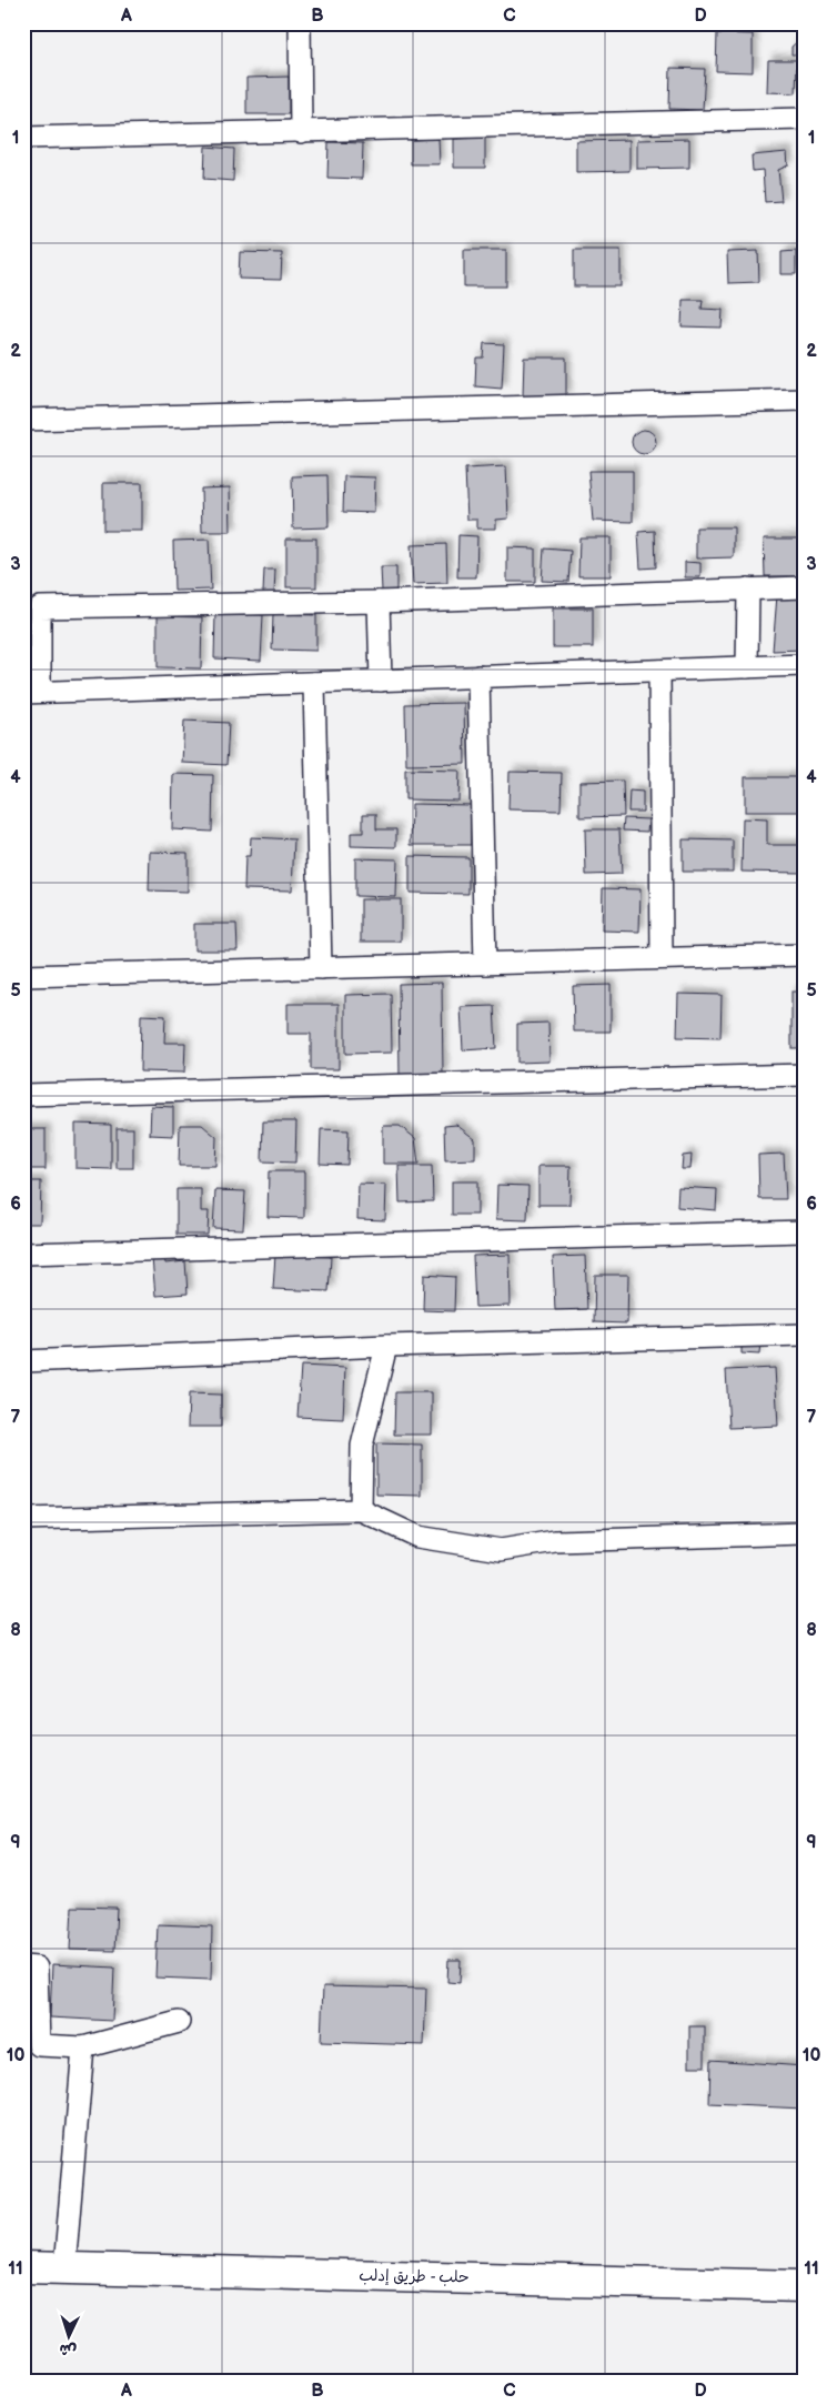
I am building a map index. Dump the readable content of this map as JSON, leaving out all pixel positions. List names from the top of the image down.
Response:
{
  "streets": {
    "highway": ["حلب - طريق إدلب"]
  },
  "north": "bottom",
  "grid": {
    "columns": [
      "A",
      "B",
      "C",
      "D"
    ],
    "rows": [
      "1",
      "2",
      "3",
      "4",
      "5",
      "6",
      "7",
      "8",
      "9",
      "10",
      "11"
    ]
  }
}
